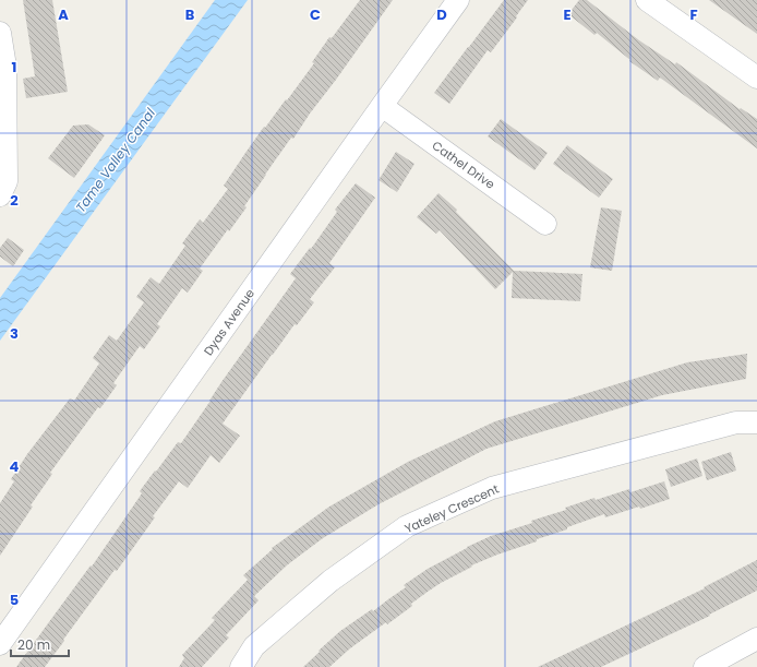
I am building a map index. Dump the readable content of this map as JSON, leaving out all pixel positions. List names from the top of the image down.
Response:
{
  "streets": {
    "street": ["Cathel Drive", "Dyas Avenue", "Yateley Crescent"]
  },
  "crossings": [
    ["Cathel Drive", "Dyas Avenue"]
  ],
  "water": ["Tame Valley Canal"],
  "scale_bar": "20 m",
  "grid": {
    "columns": [
      "A",
      "B",
      "C",
      "D",
      "E",
      "F"
    ],
    "rows": [
      "1",
      "2",
      "3",
      "4",
      "5"
    ]
  }
}
